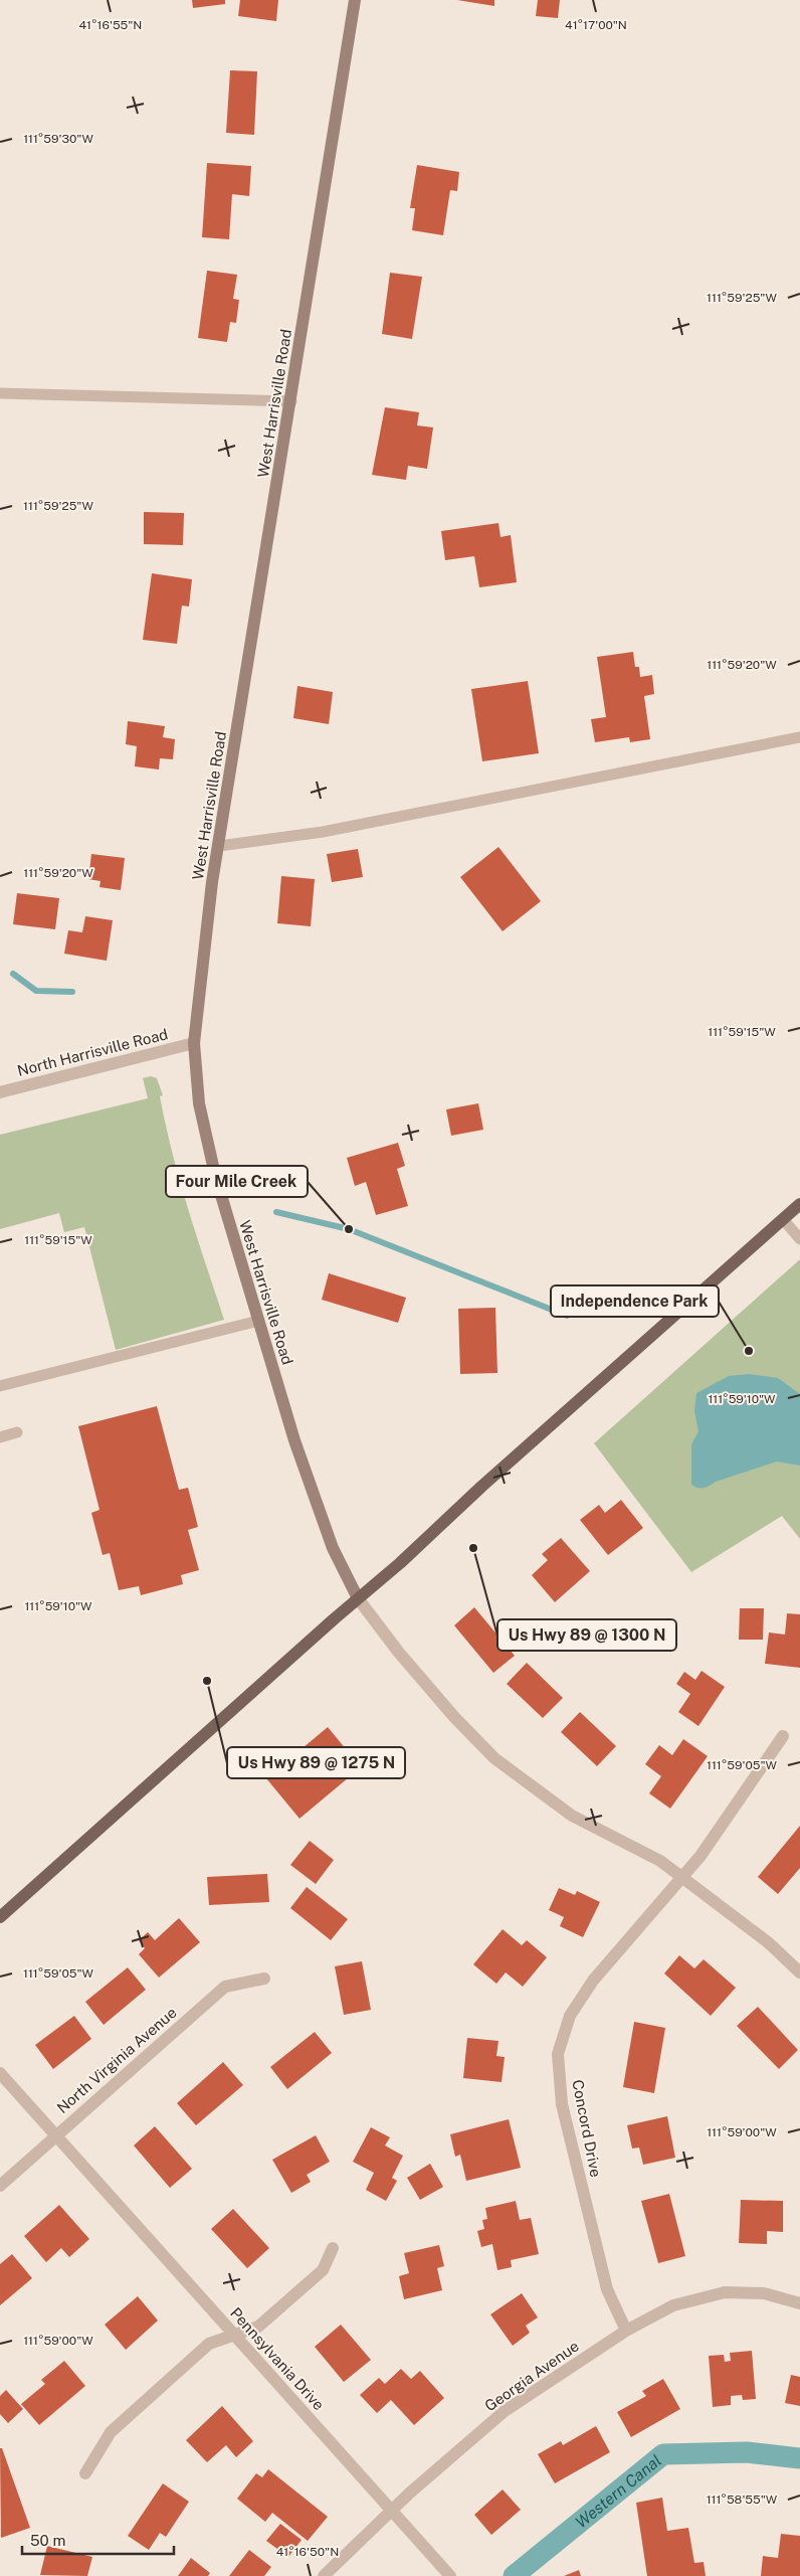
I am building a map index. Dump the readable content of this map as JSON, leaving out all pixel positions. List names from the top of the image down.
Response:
{
  "streets": {
    "main road": ["West Harrisville Road"],
    "street": [
      "North Harrisville Road",
      "North Virginia Avenue",
      "Concord Drive",
      "Pennsylvania Drive",
      "Georgia Avenue"
    ]
  },
  "crossings": [
    ["West Harrisville Road", "North Harrisville Road"],
    ["North Virginia Avenue", "Pennsylvania Drive"],
    ["Concord Drive", "Georgia Avenue"],
    ["Pennsylvania Drive", "Georgia Avenue"]
  ],
  "water": ["Western Canal"],
  "places": [
    "Four Mile Creek",
    "Independence Park",
    "Us Hwy 89 @ 1300 N",
    "Us Hwy 89 @ 1275 N"
  ],
  "scale_bar": "50 m",
  "coordinates": [
    "41°17'00\"N",
    "41°16'55\"N",
    "111°59'30\"W",
    "111°59'25\"W",
    "111°59'20\"W",
    "111°59'15\"W",
    "111°59'10\"W",
    "111°59'05\"W",
    "111°59'00\"W",
    "111°58'55\"W",
    "41°16'50\"N"
  ]
}
